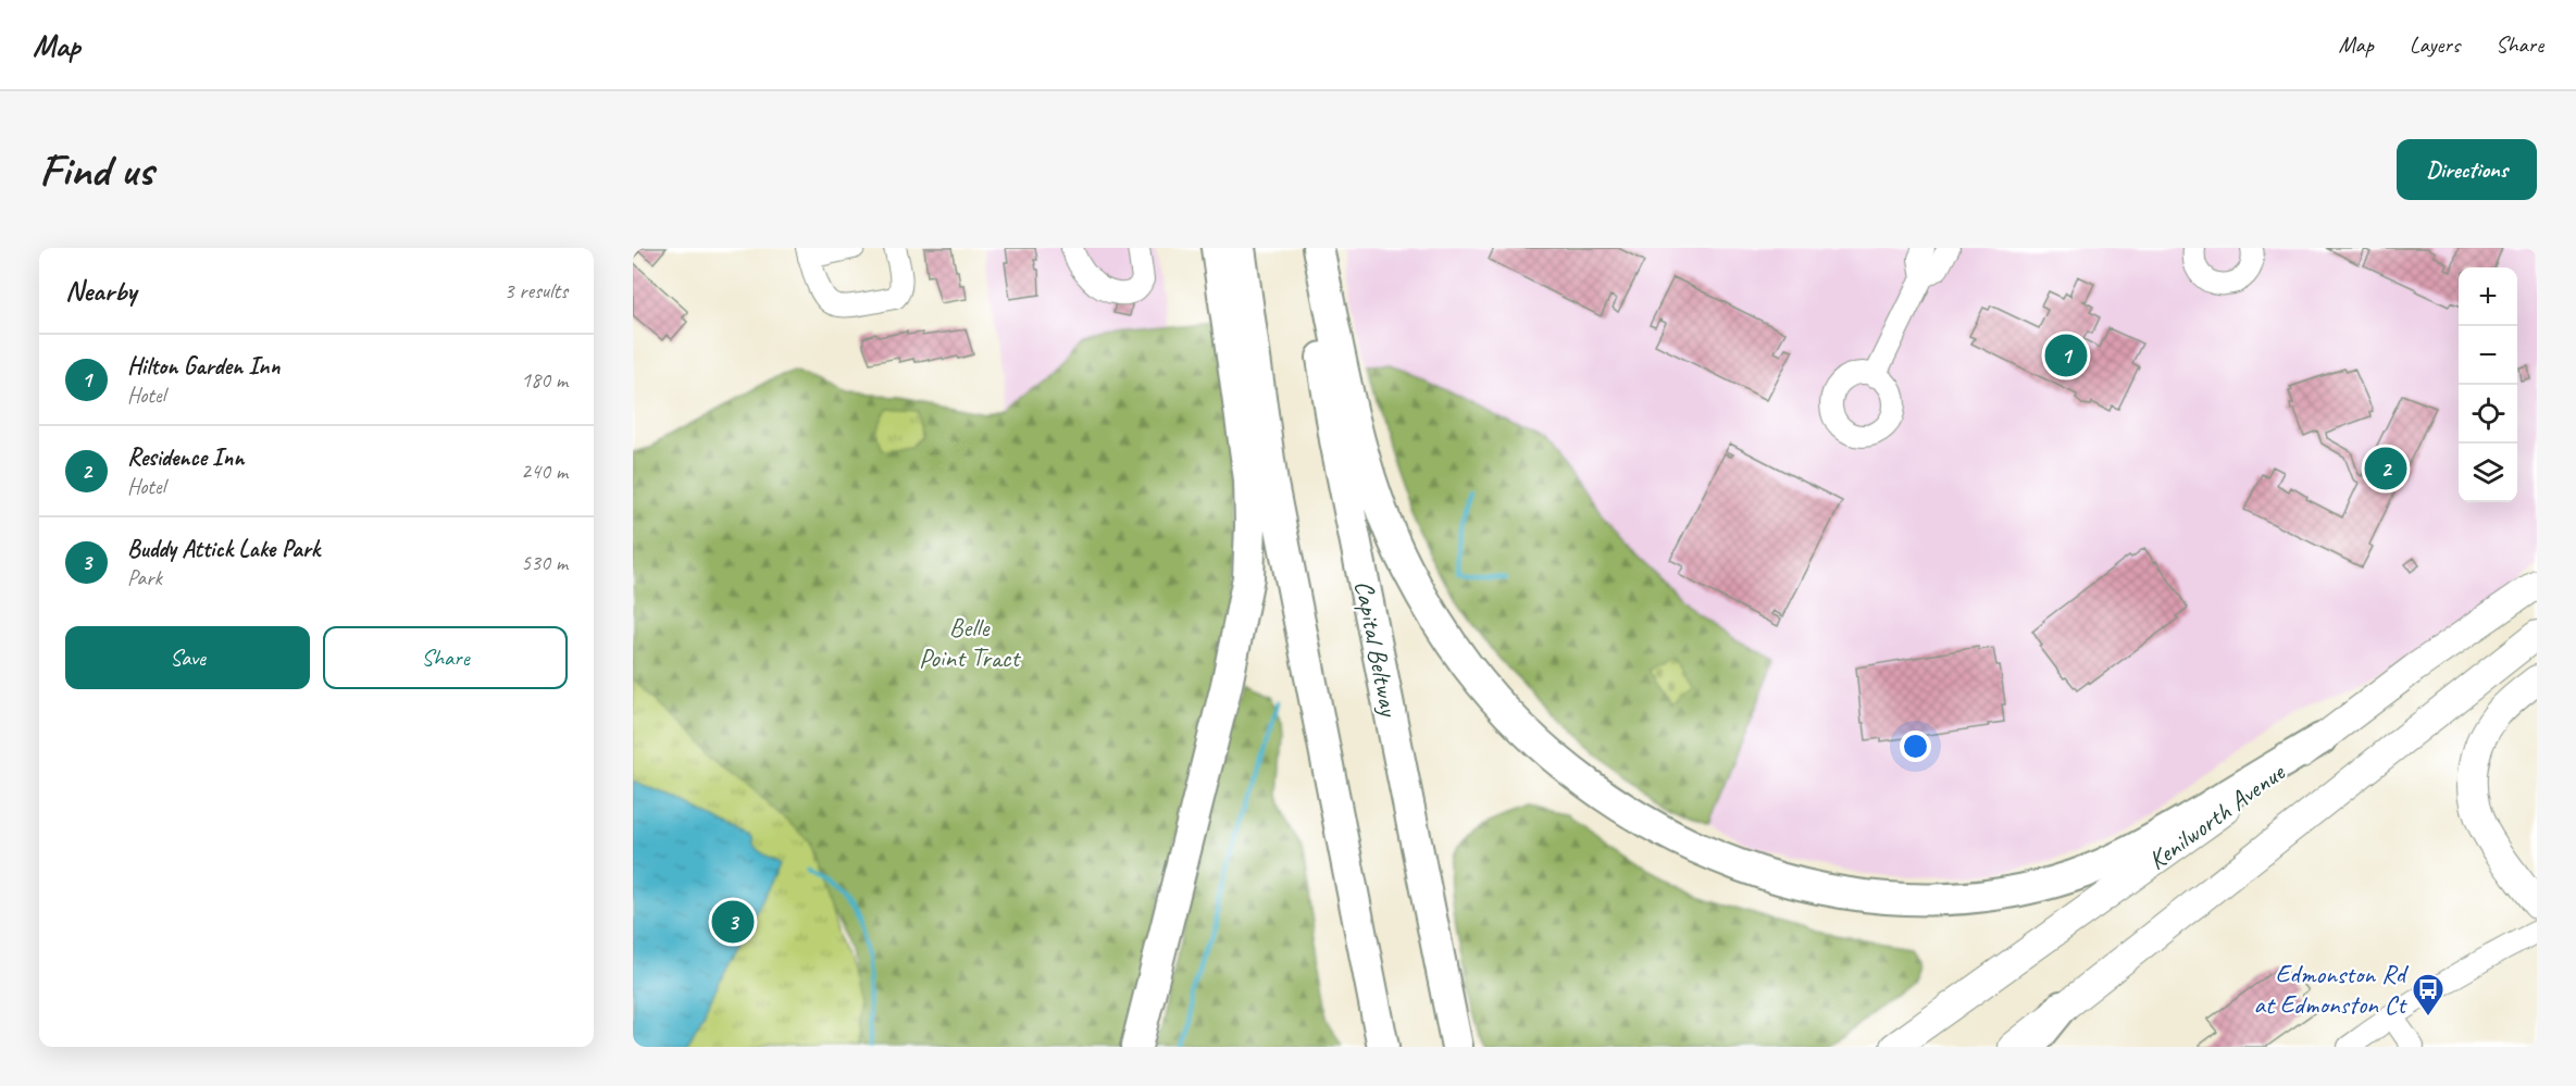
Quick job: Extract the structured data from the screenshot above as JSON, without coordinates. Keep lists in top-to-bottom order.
{
  "streets": {
    "highway": ["Capital Beltway"],
    "main road": ["Kenilworth Avenue"]
  },
  "parks": ["Belle Point Tract"],
  "places": {
    "bus stop": ["Edmonston Rd at Edmonston Ct"]
  },
  "page": {
    "header": "Map",
    "nav": ["Map", "Layers", "Share"],
    "buttons": [
      "Directions",
      ["Save", "Share"]
    ],
    "title": "Find us",
    "heading": ["Nearby", "3 results"],
    "map_buttons": ["+", "−"],
    "pins": ["1", "2", "3"],
    "list": [
      {
        "mark": "1",
        "name": "Hilton Garden Inn",
        "note": "Hotel",
        "value": "180 m"
      },
      {
        "mark": "2",
        "name": "Residence Inn",
        "note": "Hotel",
        "value": "240 m"
      },
      {
        "mark": "3",
        "name": "Buddy Attick Lake Park",
        "note": "Park",
        "value": "530 m"
      }
    ]
  }
}
